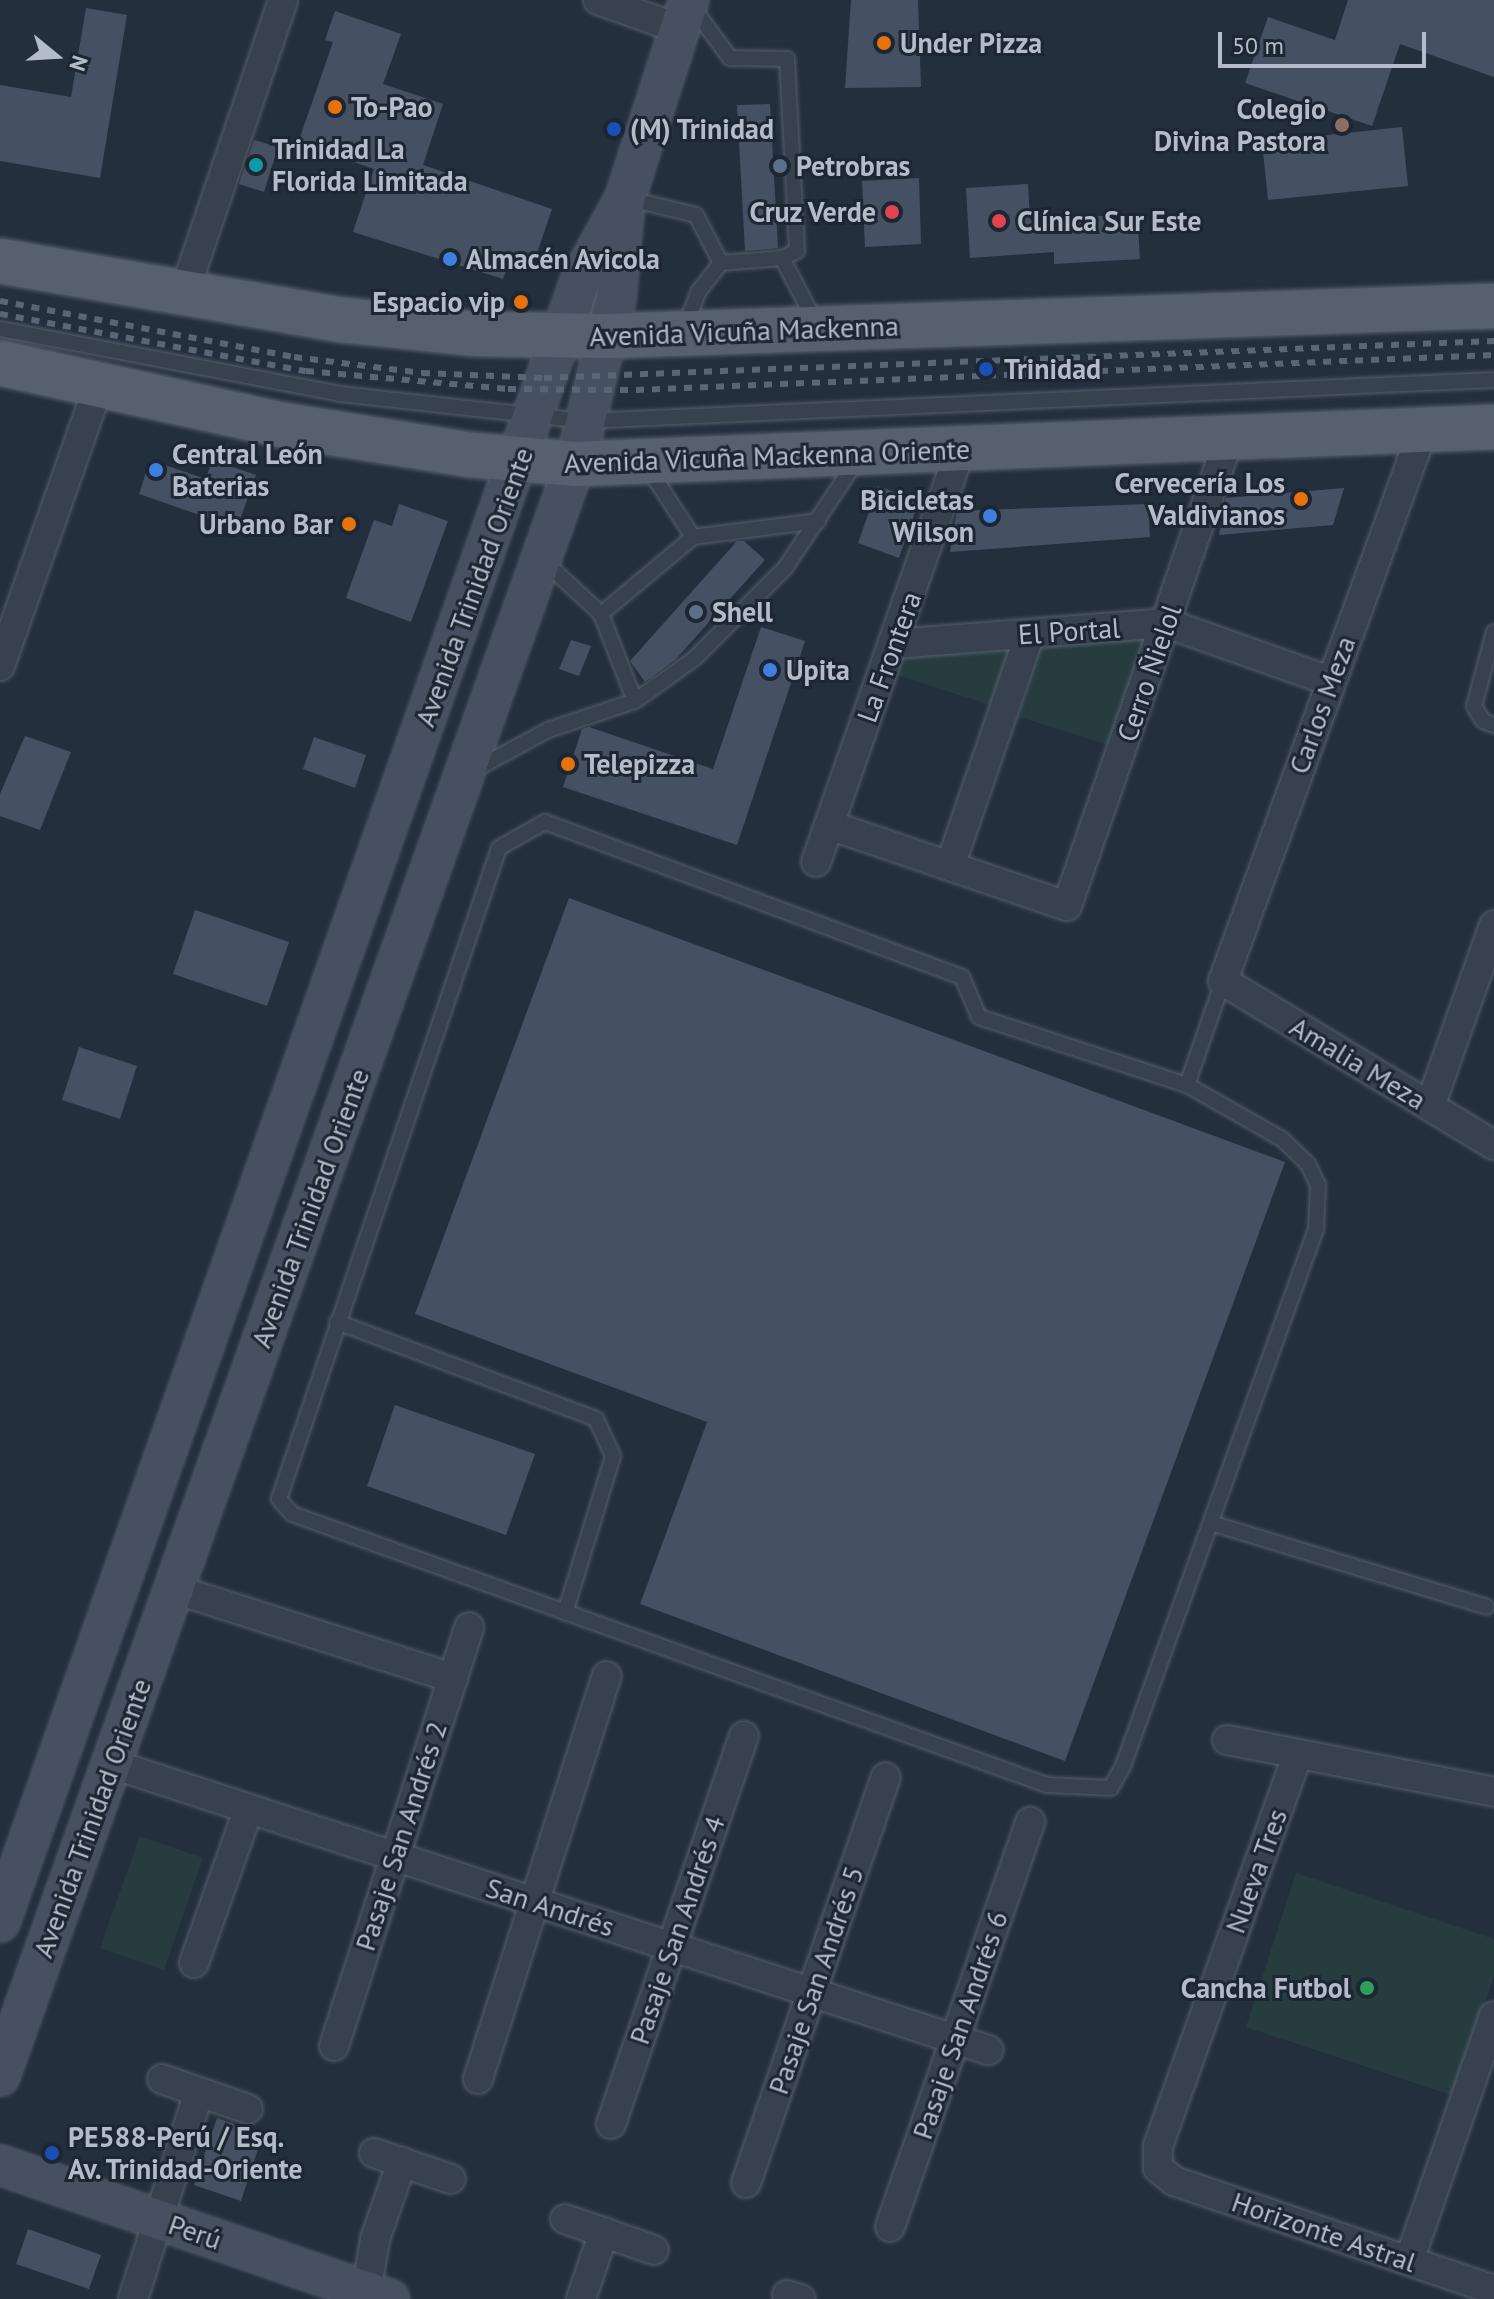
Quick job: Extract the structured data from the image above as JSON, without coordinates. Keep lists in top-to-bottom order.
{
  "streets": {
    "main road": [
      "Avenida Vicuña Mackenna",
      "Avenida Vicuña Mackenna Oriente",
      "Avenida Trinidad Oriente",
      "Perú"
    ],
    "street": [
      "El Portal",
      "La Frontera",
      "Cerro Ñielol",
      "Carlos Meza",
      "Amalia Meza",
      "Pasaje San Andrés 2",
      "Nueva Tres",
      "San Andrés",
      "Pasaje San Andrés 4",
      "Pasaje San Andrés 5",
      "Pasaje San Andrés 6",
      "Horizonte Astral"
    ]
  },
  "crossings": [
    ["Avenida Vicuña Mackenna", "Avenida Trinidad Oriente"],
    ["Avenida Vicuña Mackenna Oriente", "Avenida Trinidad Oriente"],
    ["Avenida Vicuña Mackenna Oriente", "La Frontera"],
    ["Avenida Vicuña Mackenna Oriente", "Cerro Ñielol"],
    ["Avenida Vicuña Mackenna Oriente", "Carlos Meza"],
    ["Avenida Trinidad Oriente", "San Andrés"],
    ["El Portal", "La Frontera"],
    ["El Portal", "Cerro Ñielol"],
    ["El Portal", "Carlos Meza"],
    ["Carlos Meza", "Amalia Meza"],
    ["Pasaje San Andrés 2", "San Andrés"],
    ["Nueva Tres", "Horizonte Astral"],
    ["San Andrés", "Pasaje San Andrés 4"],
    ["San Andrés", "Pasaje San Andrés 5"],
    ["San Andrés", "Pasaje San Andrés 6"]
  ],
  "places": [
    "Under Pizza",
    "To-Pao",
    "Colegio Divina Pastora",
    "(M) Trinidad",
    "Trinidad La Florida Limitada",
    "Petrobras",
    "Cruz Verde",
    "Clínica Sur Este",
    "Almacén Avicola",
    "Espacio vip",
    "Trinidad",
    "Central León Baterias",
    "Cervecería Los Valdivianos",
    "Bicicletas Wilson",
    "Urbano Bar",
    "Shell",
    "Upita",
    "Telepizza",
    "Cancha Futbol",
    "PE588-Perú / Esq. Av. Trinidad-Oriente"
  ],
  "scale_bar": "50 m",
  "north": "right"
}
